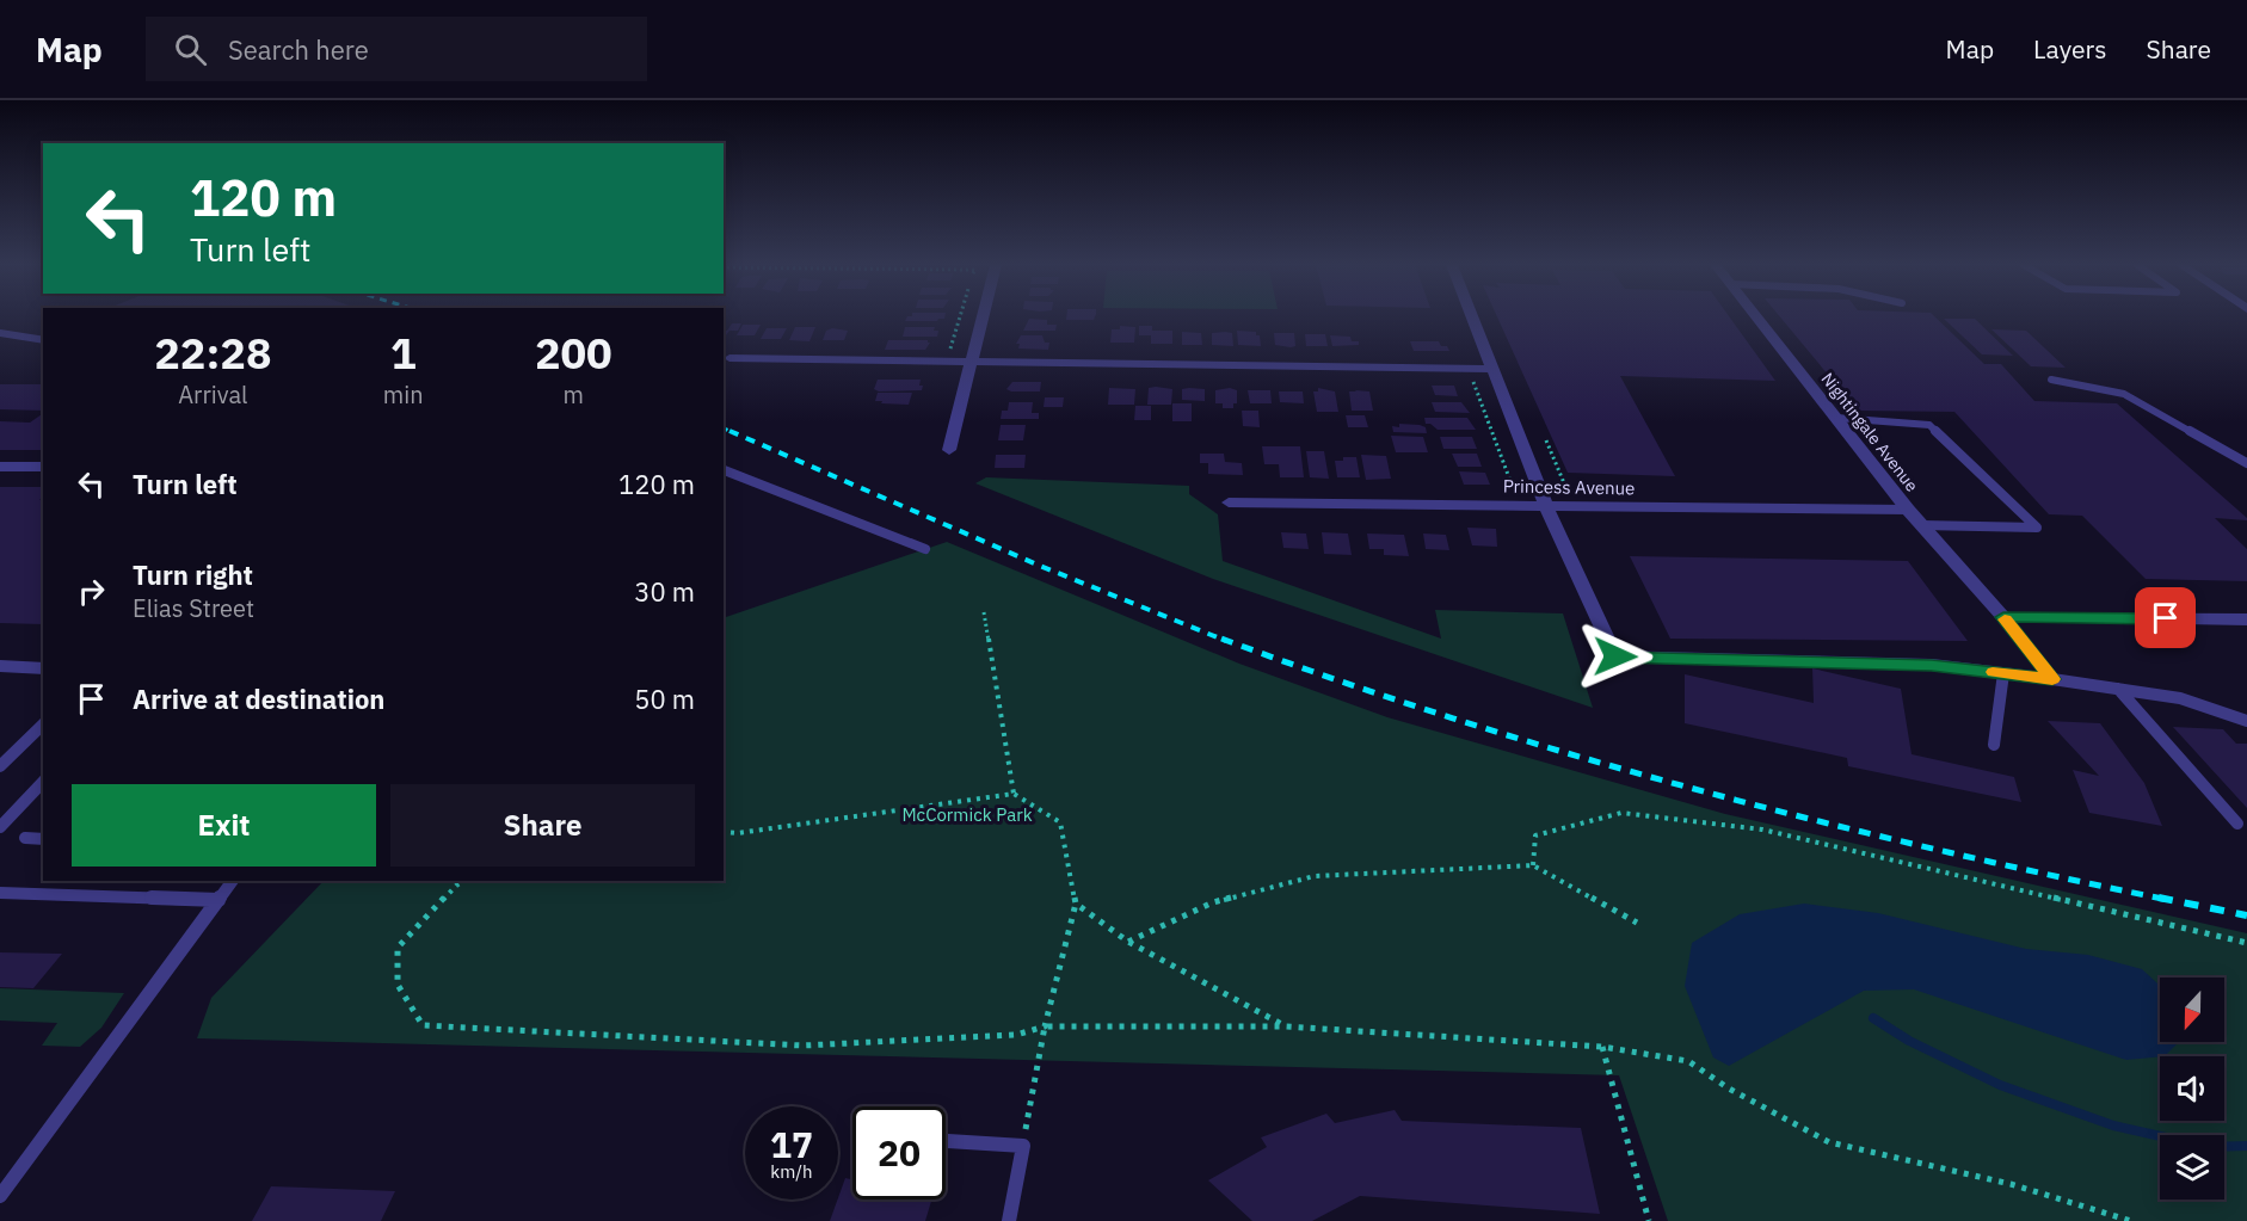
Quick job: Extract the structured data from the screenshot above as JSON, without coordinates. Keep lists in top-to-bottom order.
{
  "streets": {
    "street": ["Nightingale Avenue", "Princess Avenue"]
  },
  "crossings": [
    ["Nightingale Avenue", "Princess Avenue"]
  ],
  "parks": ["McCormick Park"],
  "north": "bottom",
  "page": {
    "header": "Map",
    "search": "Search here",
    "nav": ["Map", "Layers", "Share"],
    "turn": ["120 m", "Turn left"],
    "eta": [
      "22:28",
      "Arrival",
      "1",
      "min",
      "200",
      "m"
    ],
    "list": [
      {
        "name": "Turn left",
        "value": "120 m"
      },
      {
        "name": "Turn right",
        "note": "Elias Street",
        "value": "30 m"
      },
      {
        "name": "Arrive at destination",
        "value": "50 m"
      }
    ],
    "buttons": ["Exit", "Share"],
    "speed": "17 km/h",
    "limit": "20"
  }
}
